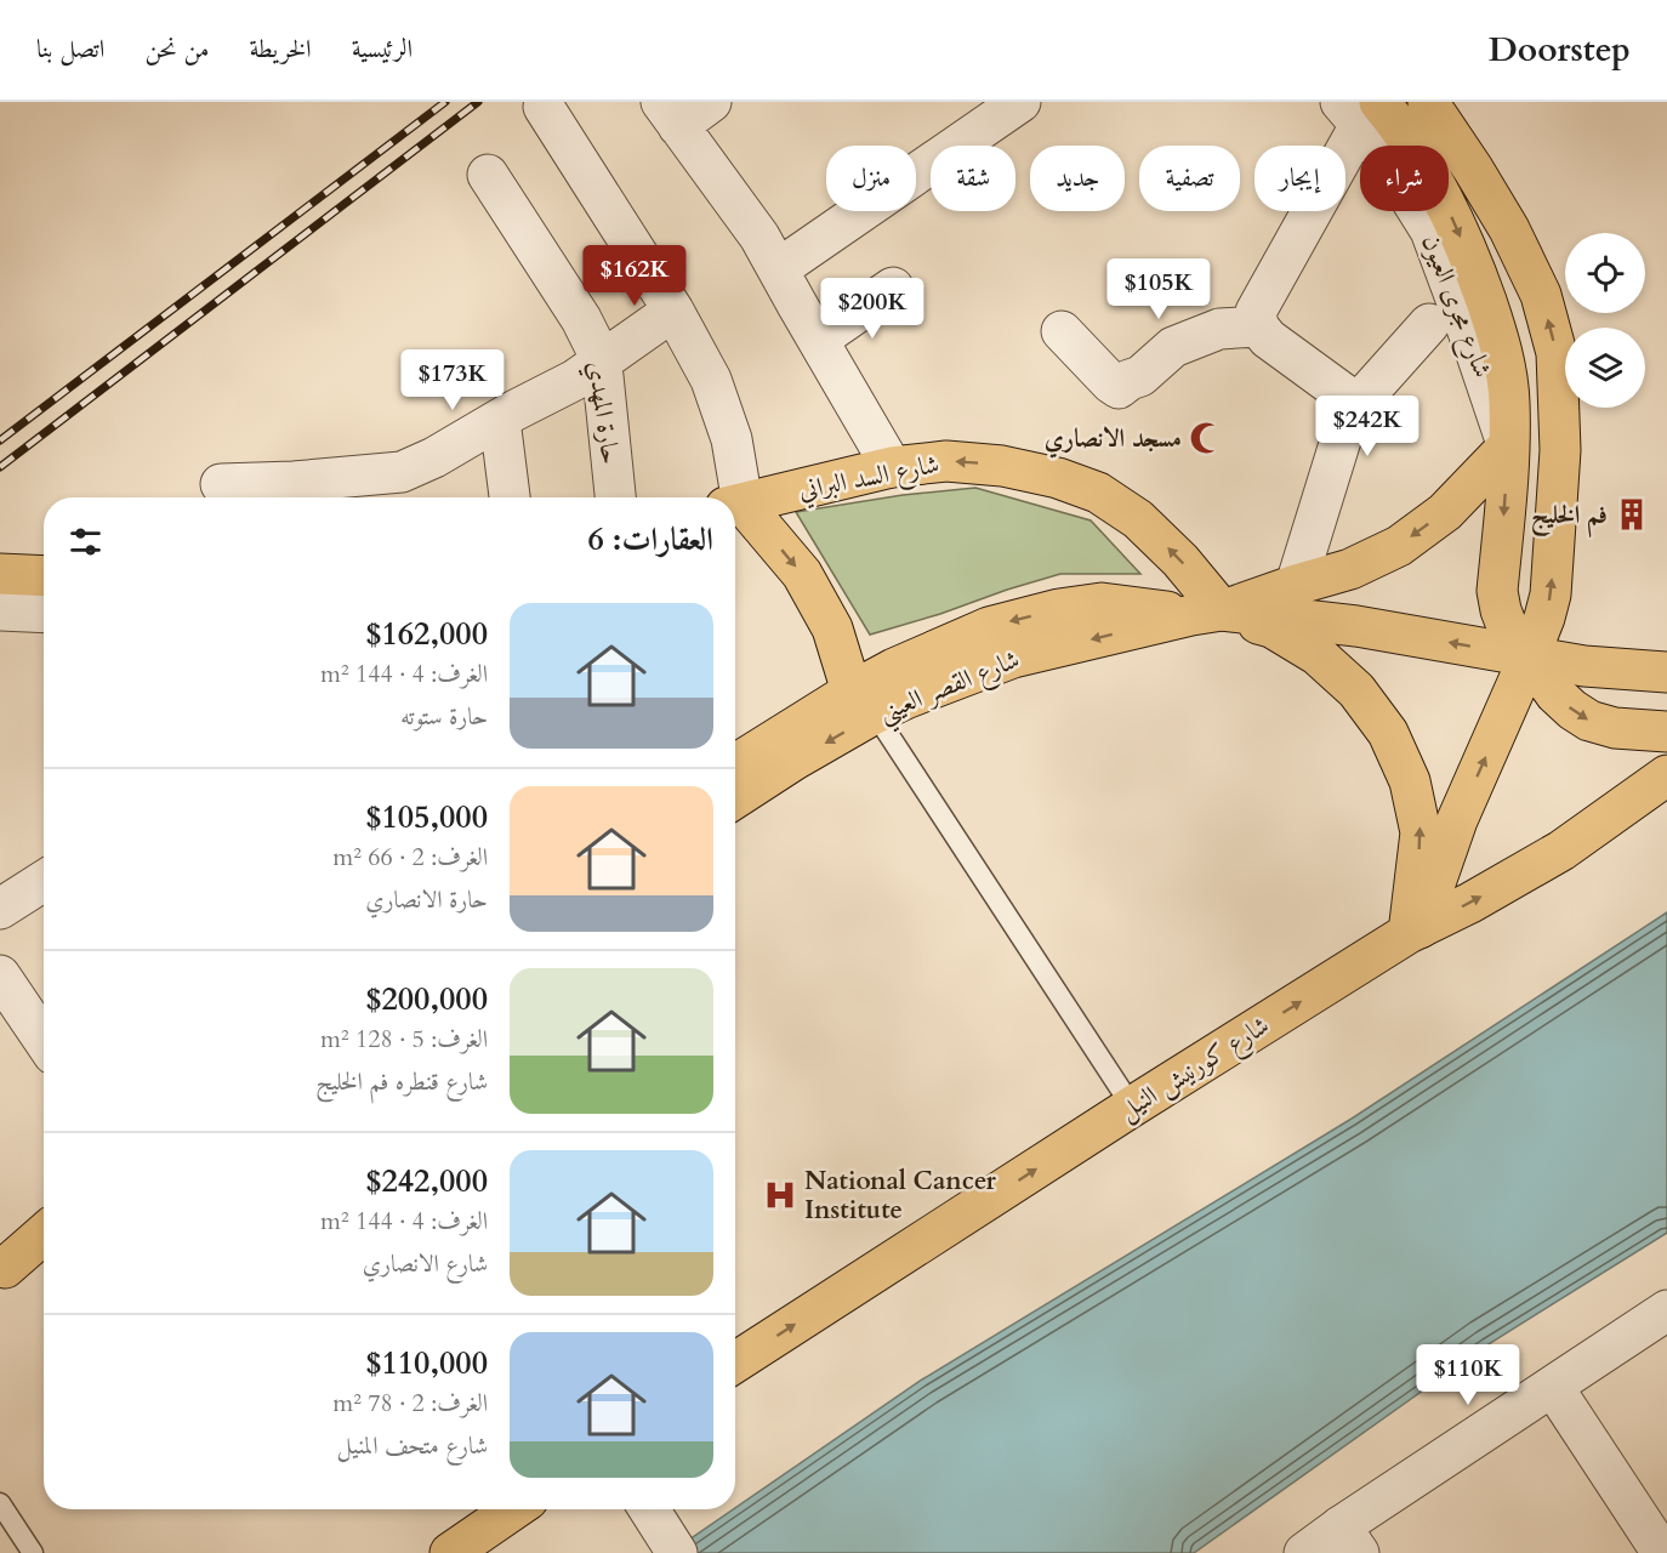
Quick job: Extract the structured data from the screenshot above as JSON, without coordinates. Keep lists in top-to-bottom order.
{
  "streets": {
    "main road": [
      "شارع مجرى العيون",
      "شارع السد البراني",
      "شارع القصر العيني",
      "شارع كورنيش النيل"
    ],
    "street": ["حارة المهدي"]
  },
  "crossings": [
    ["شارع مجرى العيون", "شارع القصر العيني"],
    ["شارع السد البراني", "شارع القصر العيني"]
  ],
  "one_way": ["شارع مجرى العيون", "شارع السد البراني", "شارع كورنيش النيل"],
  "places": {
    "mosque": ["مسجد الانصاري"],
    "building": ["فم الخليج"],
    "hospital": ["National Cancer Institute"]
  },
  "page": {
    "header": "Doorstep",
    "nav": [
      "الرئيسية",
      "الخريطة",
      "من نحن",
      "اتصل بنا"
    ],
    "chip": [
      "شراء",
      "إيجار",
      "تصفية",
      "جديد",
      "شقة",
      "منزل"
    ],
    "price": [
      "$162K",
      "$105K",
      "$200K",
      "$173K",
      "$242K",
      "$110K"
    ],
    "heading": "العقارات: 6",
    "list": [
      {
        "name": "$162,000",
        "note": "الغرف: 4 · 144 m² · حارة ستوته"
      },
      {
        "name": "$105,000",
        "note": "الغرف: 2 · 66 m² · حارة الانصاري"
      },
      {
        "name": "$200,000",
        "note": "الغرف: 5 · 128 m² · شارع قنطره فم الخليج"
      },
      {
        "name": "$242,000",
        "note": "الغرف: 4 · 144 m² · شارع الانصاري"
      },
      {
        "name": "$110,000",
        "note": "الغرف: 2 · 78 m² · شارع متحف المنيل"
      }
    ]
  }
}
